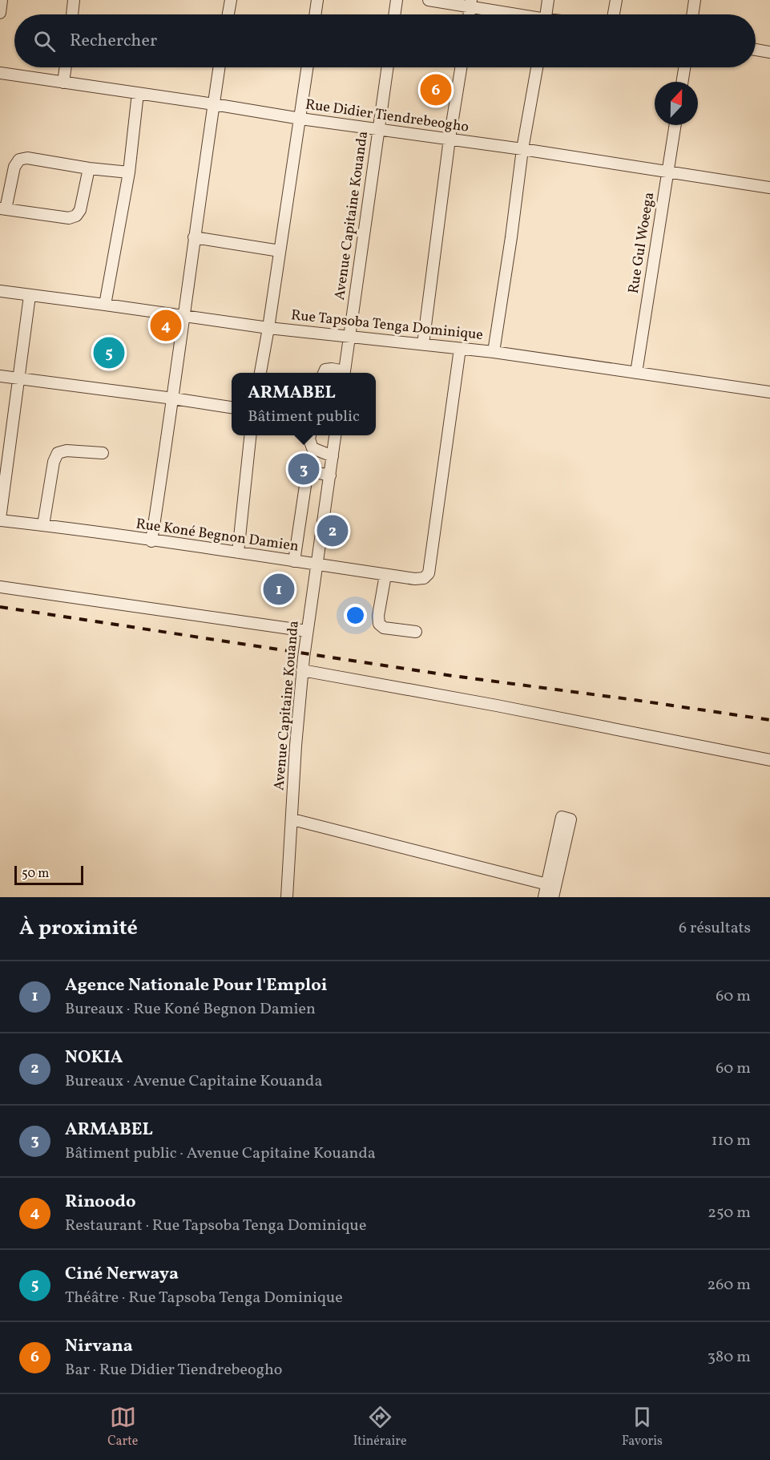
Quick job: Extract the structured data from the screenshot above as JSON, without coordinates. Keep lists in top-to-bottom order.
{
  "streets": {
    "street": [
      "Rue Didier Tiendrebeogho",
      "Avenue Capitaine Kouanda",
      "Rue Gul Woeega",
      "Rue Tapsoba Tenga Dominique",
      "Rue Koné Begnon Damien"
    ]
  },
  "crossings": [
    ["Rue Didier Tiendrebeogho", "Avenue Capitaine Kouanda"],
    ["Rue Didier Tiendrebeogho", "Rue Gul Woeega"],
    ["Avenue Capitaine Kouanda", "Rue Tapsoba Tenga Dominique"],
    ["Avenue Capitaine Kouanda", "Rue Koné Begnon Damien"],
    ["Rue Gul Woeega", "Rue Tapsoba Tenga Dominique"],
    ["Rue Tapsoba Tenga Dominique", "Rue Koné Begnon Damien"]
  ],
  "scale_bar": "50 m",
  "north": "top",
  "page": {
    "search": "Rechercher",
    "pins": [
      "6",
      "4",
      "5",
      "3",
      "2",
      "1"
    ],
    "popup": ["ARMABEL", "Bâtiment public"],
    "scale": "50 m",
    "heading": ["À proximité", "6 résultats"],
    "list": [
      {
        "mark": "1",
        "name": "Agence Nationale Pour l'Emploi",
        "note": "Bureaux · Rue Koné Begnon Damien",
        "value": "60 m"
      },
      {
        "mark": "2",
        "name": "NOKIA",
        "note": "Bureaux · Avenue Capitaine Kouanda",
        "value": "60 m"
      },
      {
        "mark": "3",
        "name": "ARMABEL",
        "note": "Bâtiment public · Avenue Capitaine Kouanda",
        "value": "110 m"
      },
      {
        "mark": "4",
        "name": "Rinoodo",
        "note": "Restaurant · Rue Tapsoba Tenga Dominique",
        "value": "250 m"
      },
      {
        "mark": "5",
        "name": "Ciné Nerwaya",
        "note": "Théâtre · Rue Tapsoba Tenga Dominique",
        "value": "260 m"
      },
      {
        "mark": "6",
        "name": "Nirvana",
        "note": "Bar · Rue Didier Tiendrebeogho",
        "value": "380 m"
      }
    ],
    "nav": ["Carte", "Itinéraire", "Favoris"]
  }
}
